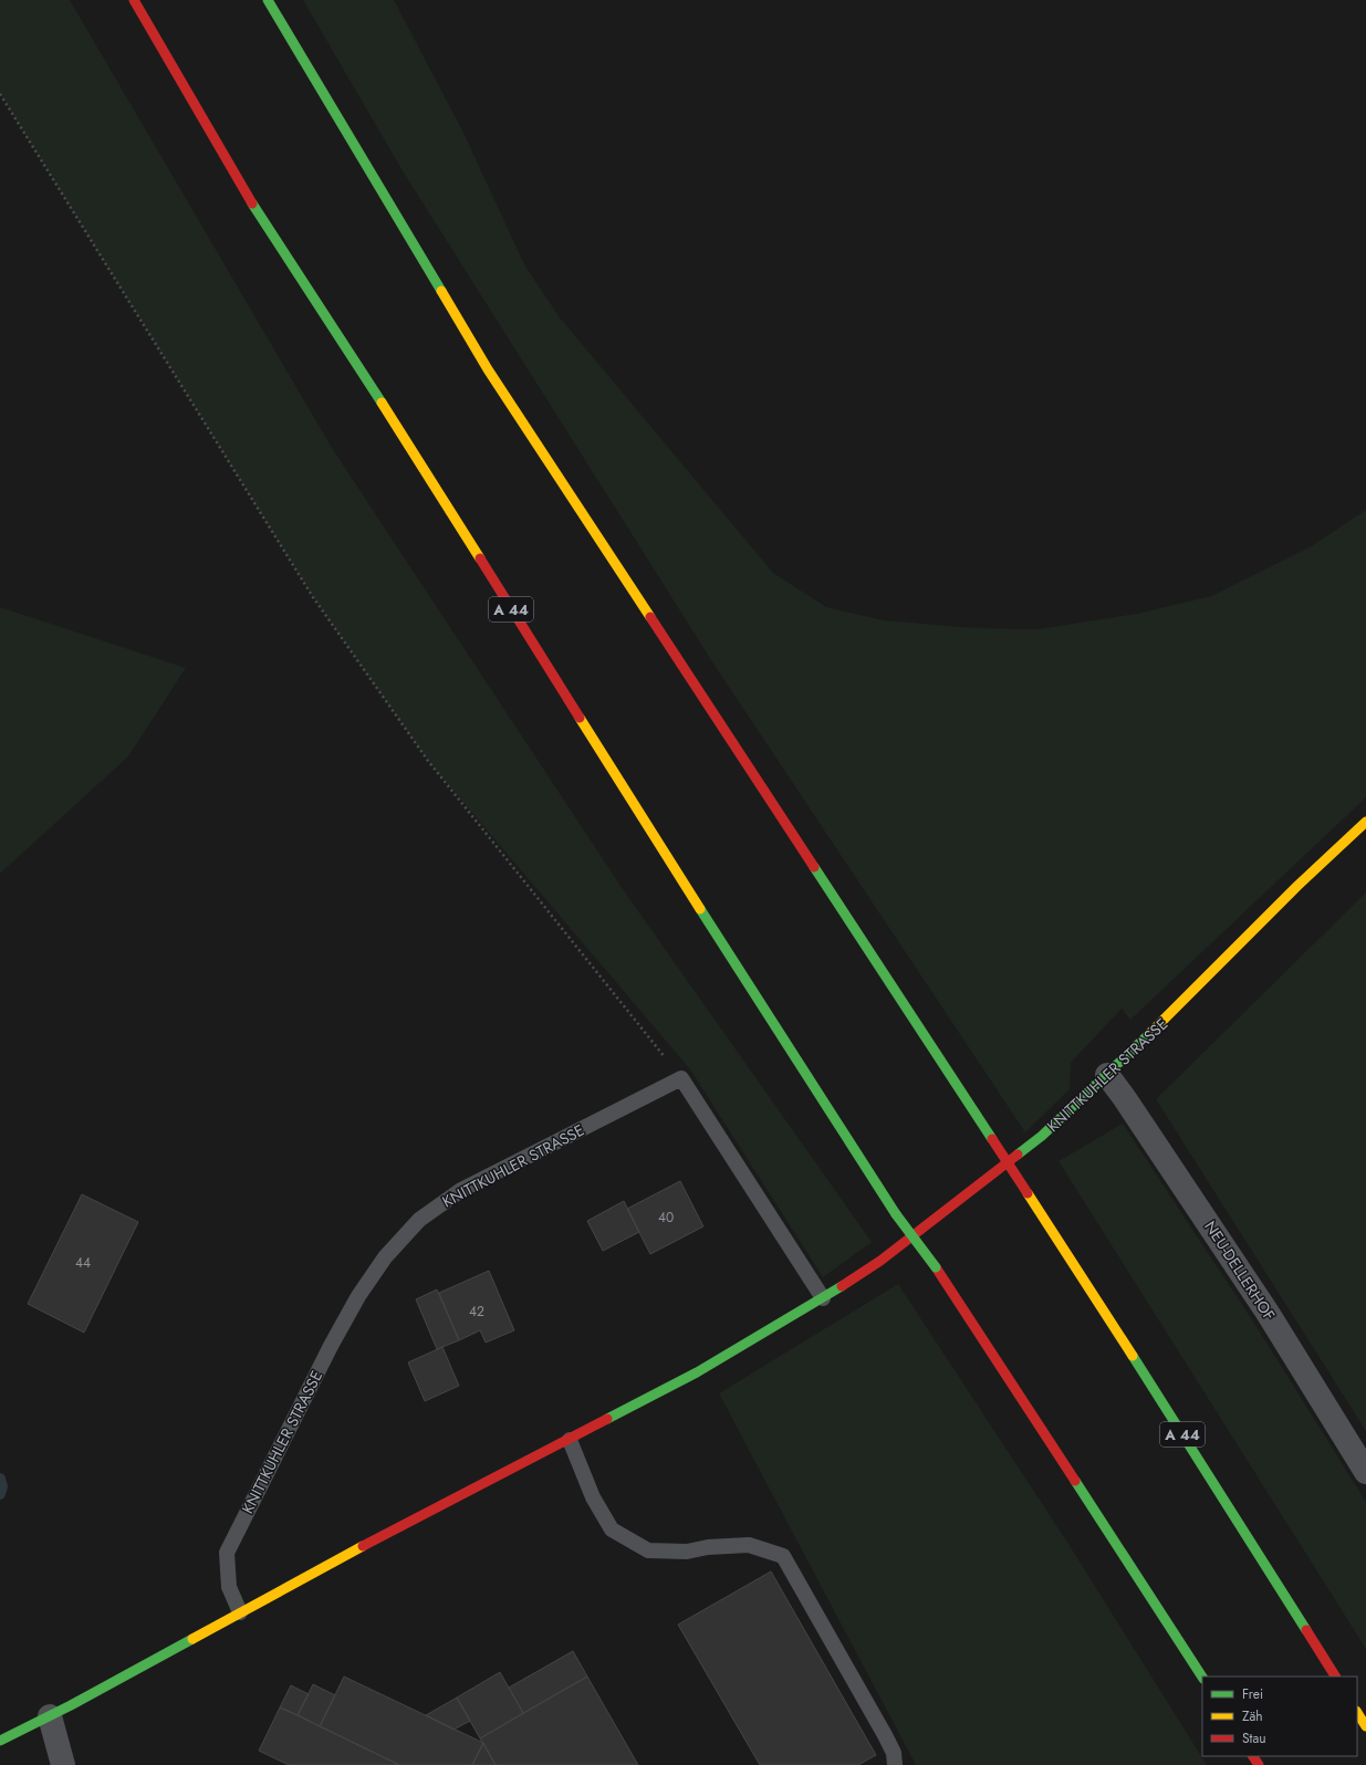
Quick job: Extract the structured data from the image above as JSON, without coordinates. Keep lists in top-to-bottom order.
{
  "streets": {
    "main road": ["A 44", "KNITTKUHLER STRASSE"],
    "street": ["NEU-DELLERHOF"]
  },
  "crossings": [
    ["KNITTKUHLER STRASSE", "NEU-DELLERHOF"]
  ],
  "house_numbers": ["40", "44", "42"],
  "legend": ["Frei", "Zäh", "Stau"]
}
